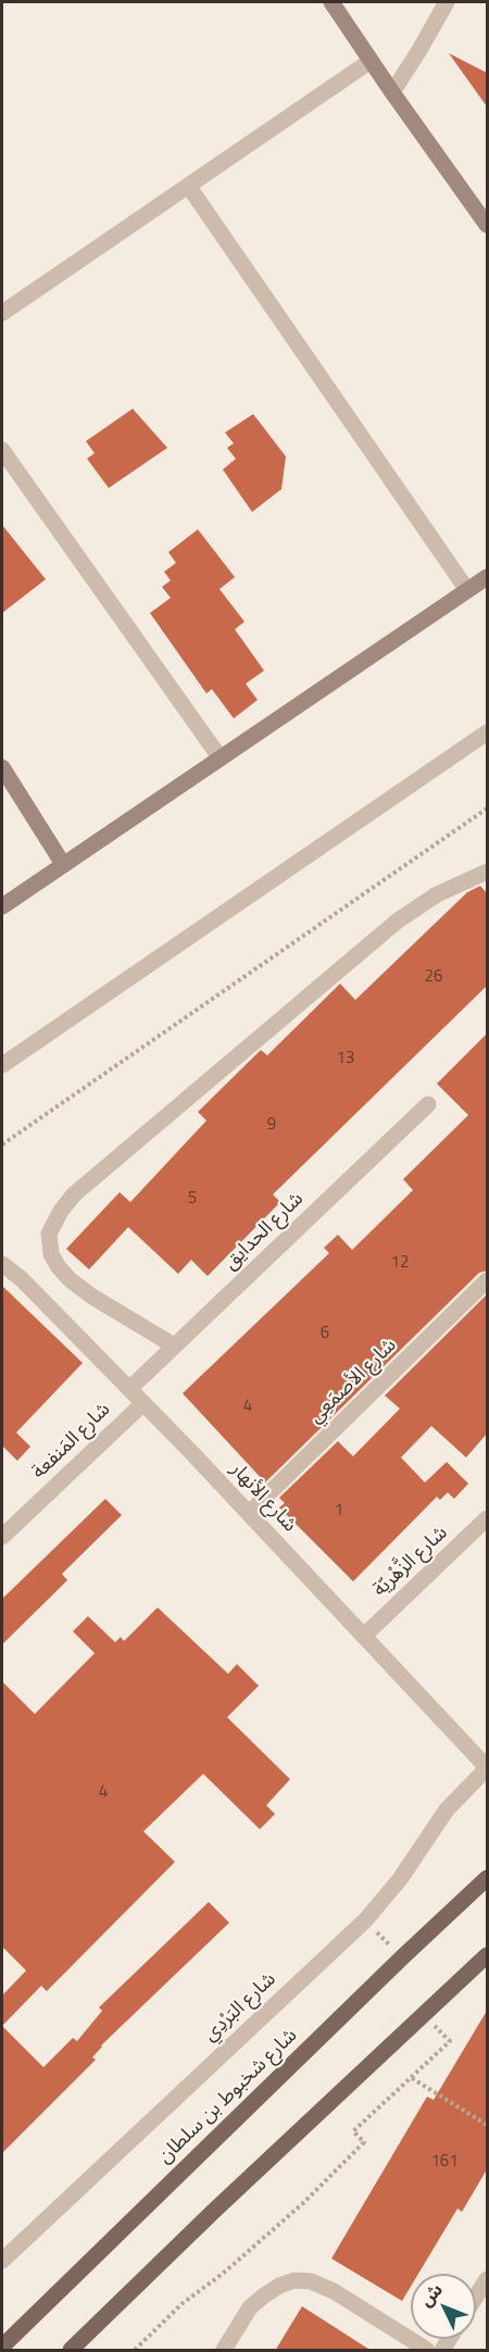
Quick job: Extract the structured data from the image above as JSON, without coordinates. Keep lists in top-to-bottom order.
{
  "streets": {
    "main road": ["شارع شخبوط بن سلطان"],
    "street": [
      "شارع الحدايق",
      "شارع الأصمَعِي",
      "شارع المَنفعة",
      "شارع الأنهار",
      "شارع الزَّهْريّة",
      "شارع البَرْدِي"
    ]
  },
  "crossings": [
    ["شارع الحدايق", "شارع الأنهار"],
    ["شارع الأصمَعِي", "شارع الأنهار"],
    ["شارع المَنفعة", "شارع الأنهار"],
    ["شارع الأنهار", "شارع الزَّهْريّة"],
    ["شارع الأنهار", "شارع البَرْدِي"]
  ],
  "house_numbers": [
    "26",
    "13",
    "9",
    "5",
    "12",
    "6",
    "4",
    "1",
    "4",
    "161"
  ],
  "north": "top left"
}
